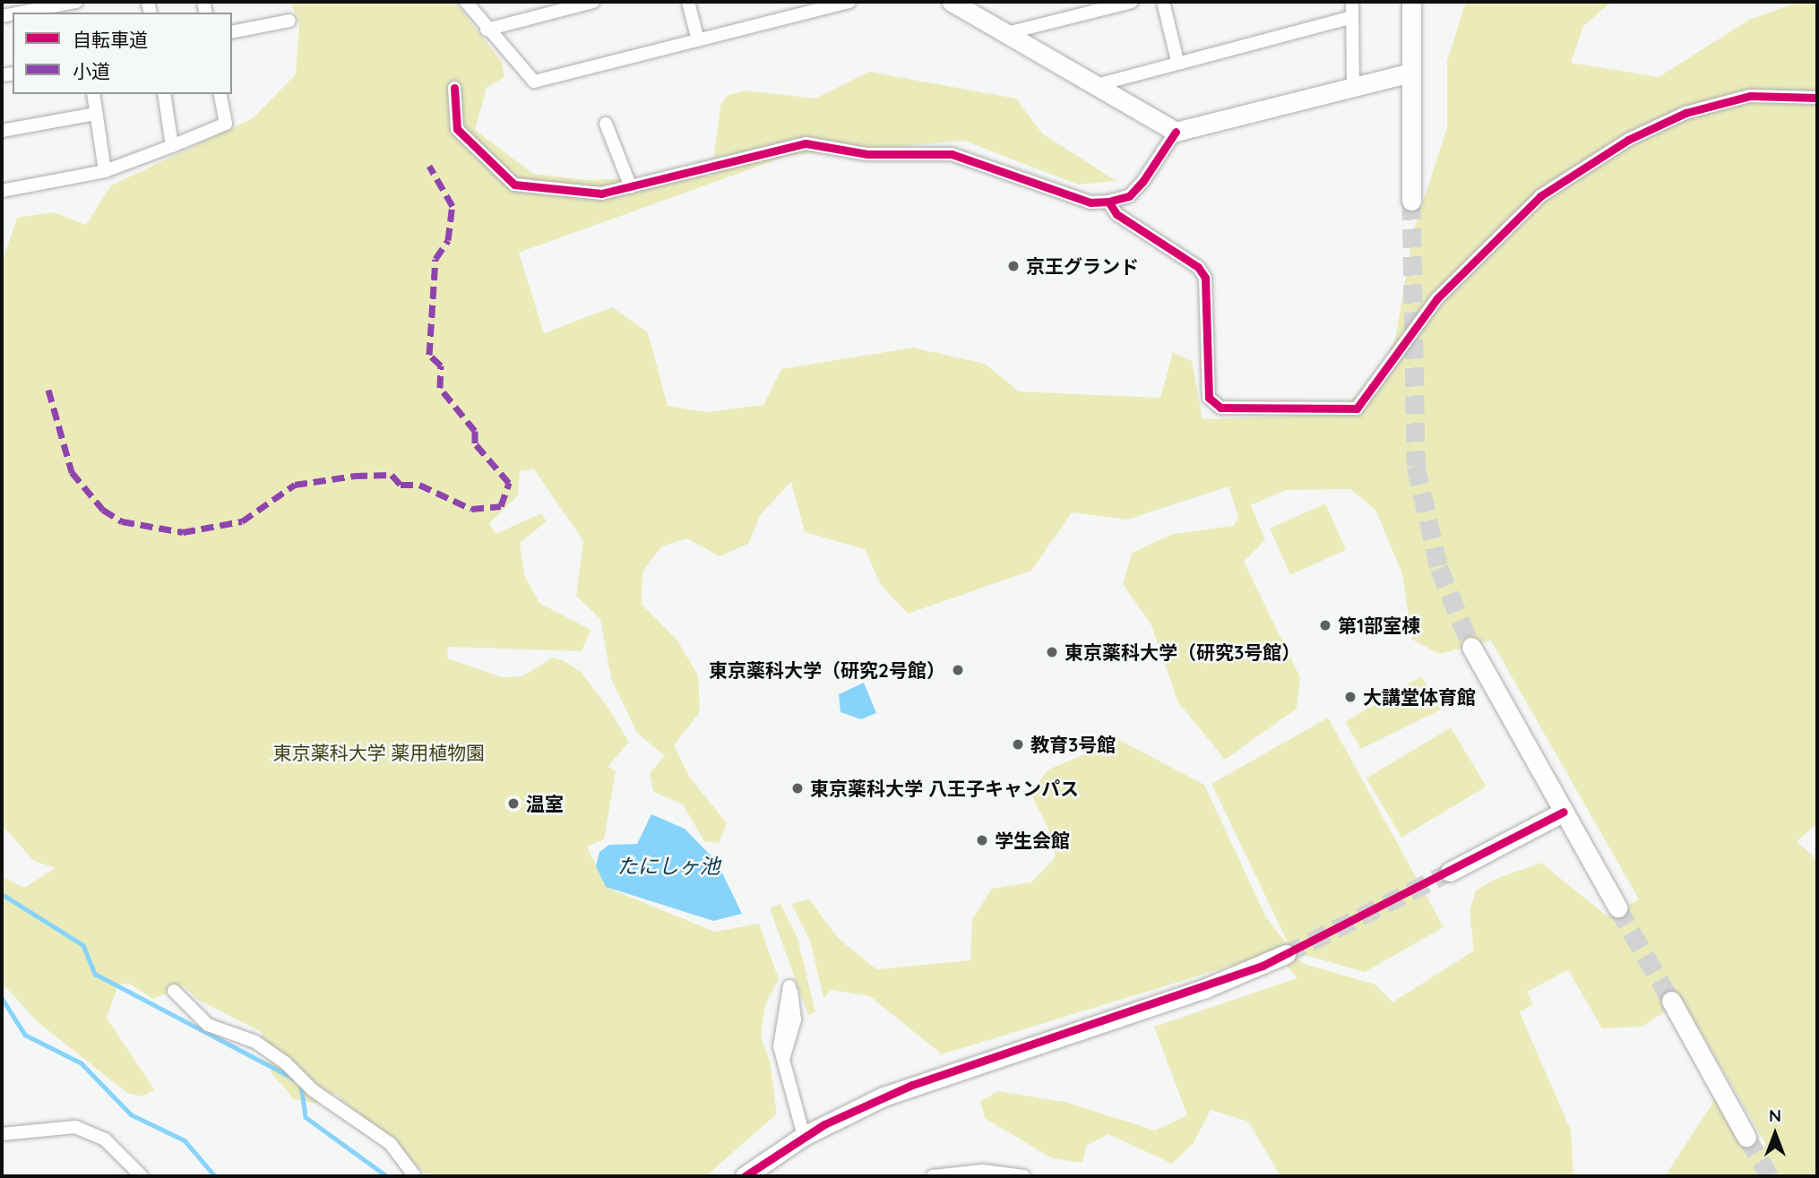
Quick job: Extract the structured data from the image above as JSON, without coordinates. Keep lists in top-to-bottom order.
{
  "water": ["たにしヶ池"],
  "parks": ["東京薬科大学 薬用植物園"],
  "places": [
    "京王グランド",
    "第1部室棟",
    "東京薬科大学（研究3号館）",
    "東京薬科大学（研究2号館）",
    "大講堂体育館",
    "教育3号館",
    "東京薬科大学 八王子キャンパス",
    "温室",
    "学生会館"
  ],
  "legend": ["自転車道", "小道"],
  "north": "top"
}
